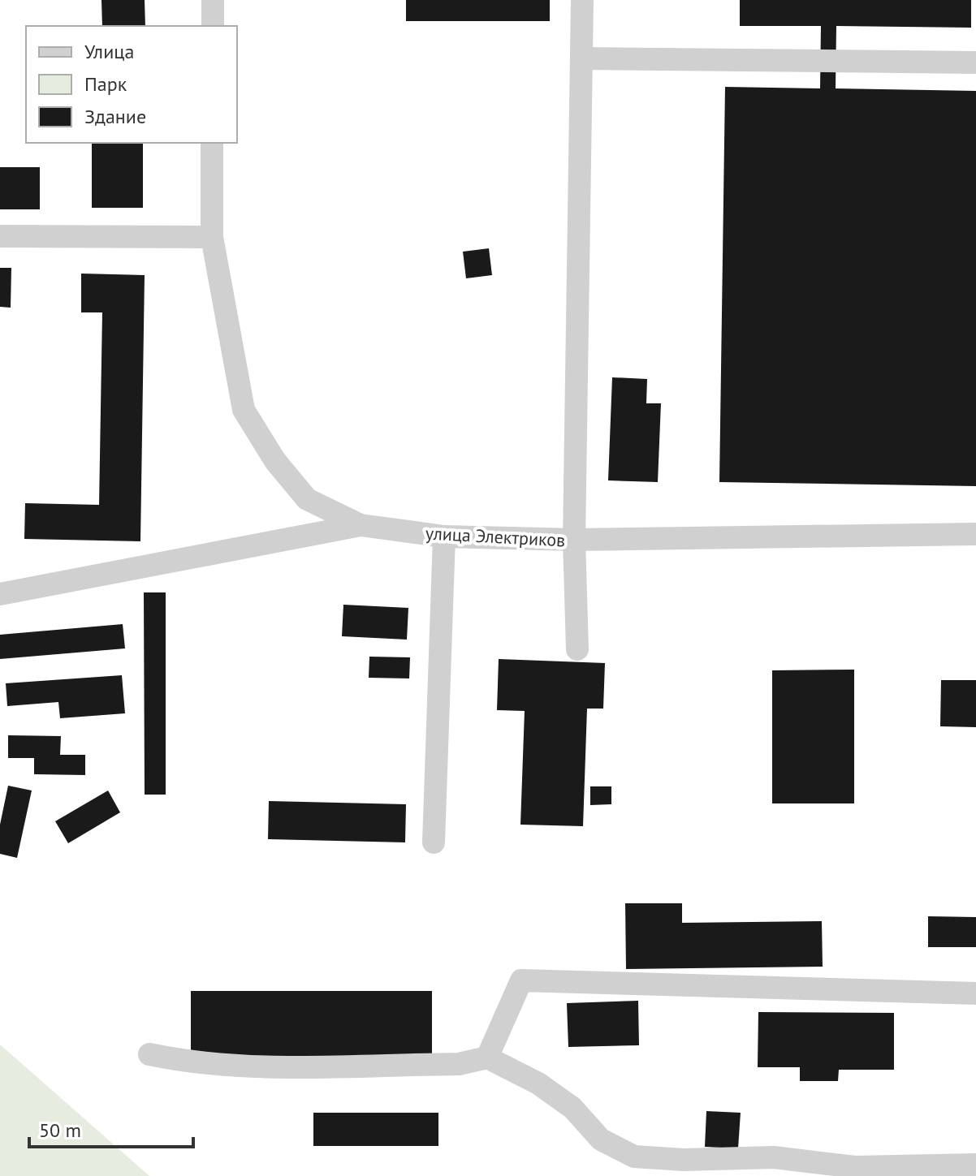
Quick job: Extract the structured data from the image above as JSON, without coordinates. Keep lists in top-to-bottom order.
{
  "streets": {
    "street": ["улица Электриков"]
  },
  "legend": ["Улица", "Парк", "Здание"],
  "scale_bar": "50 m"
}
